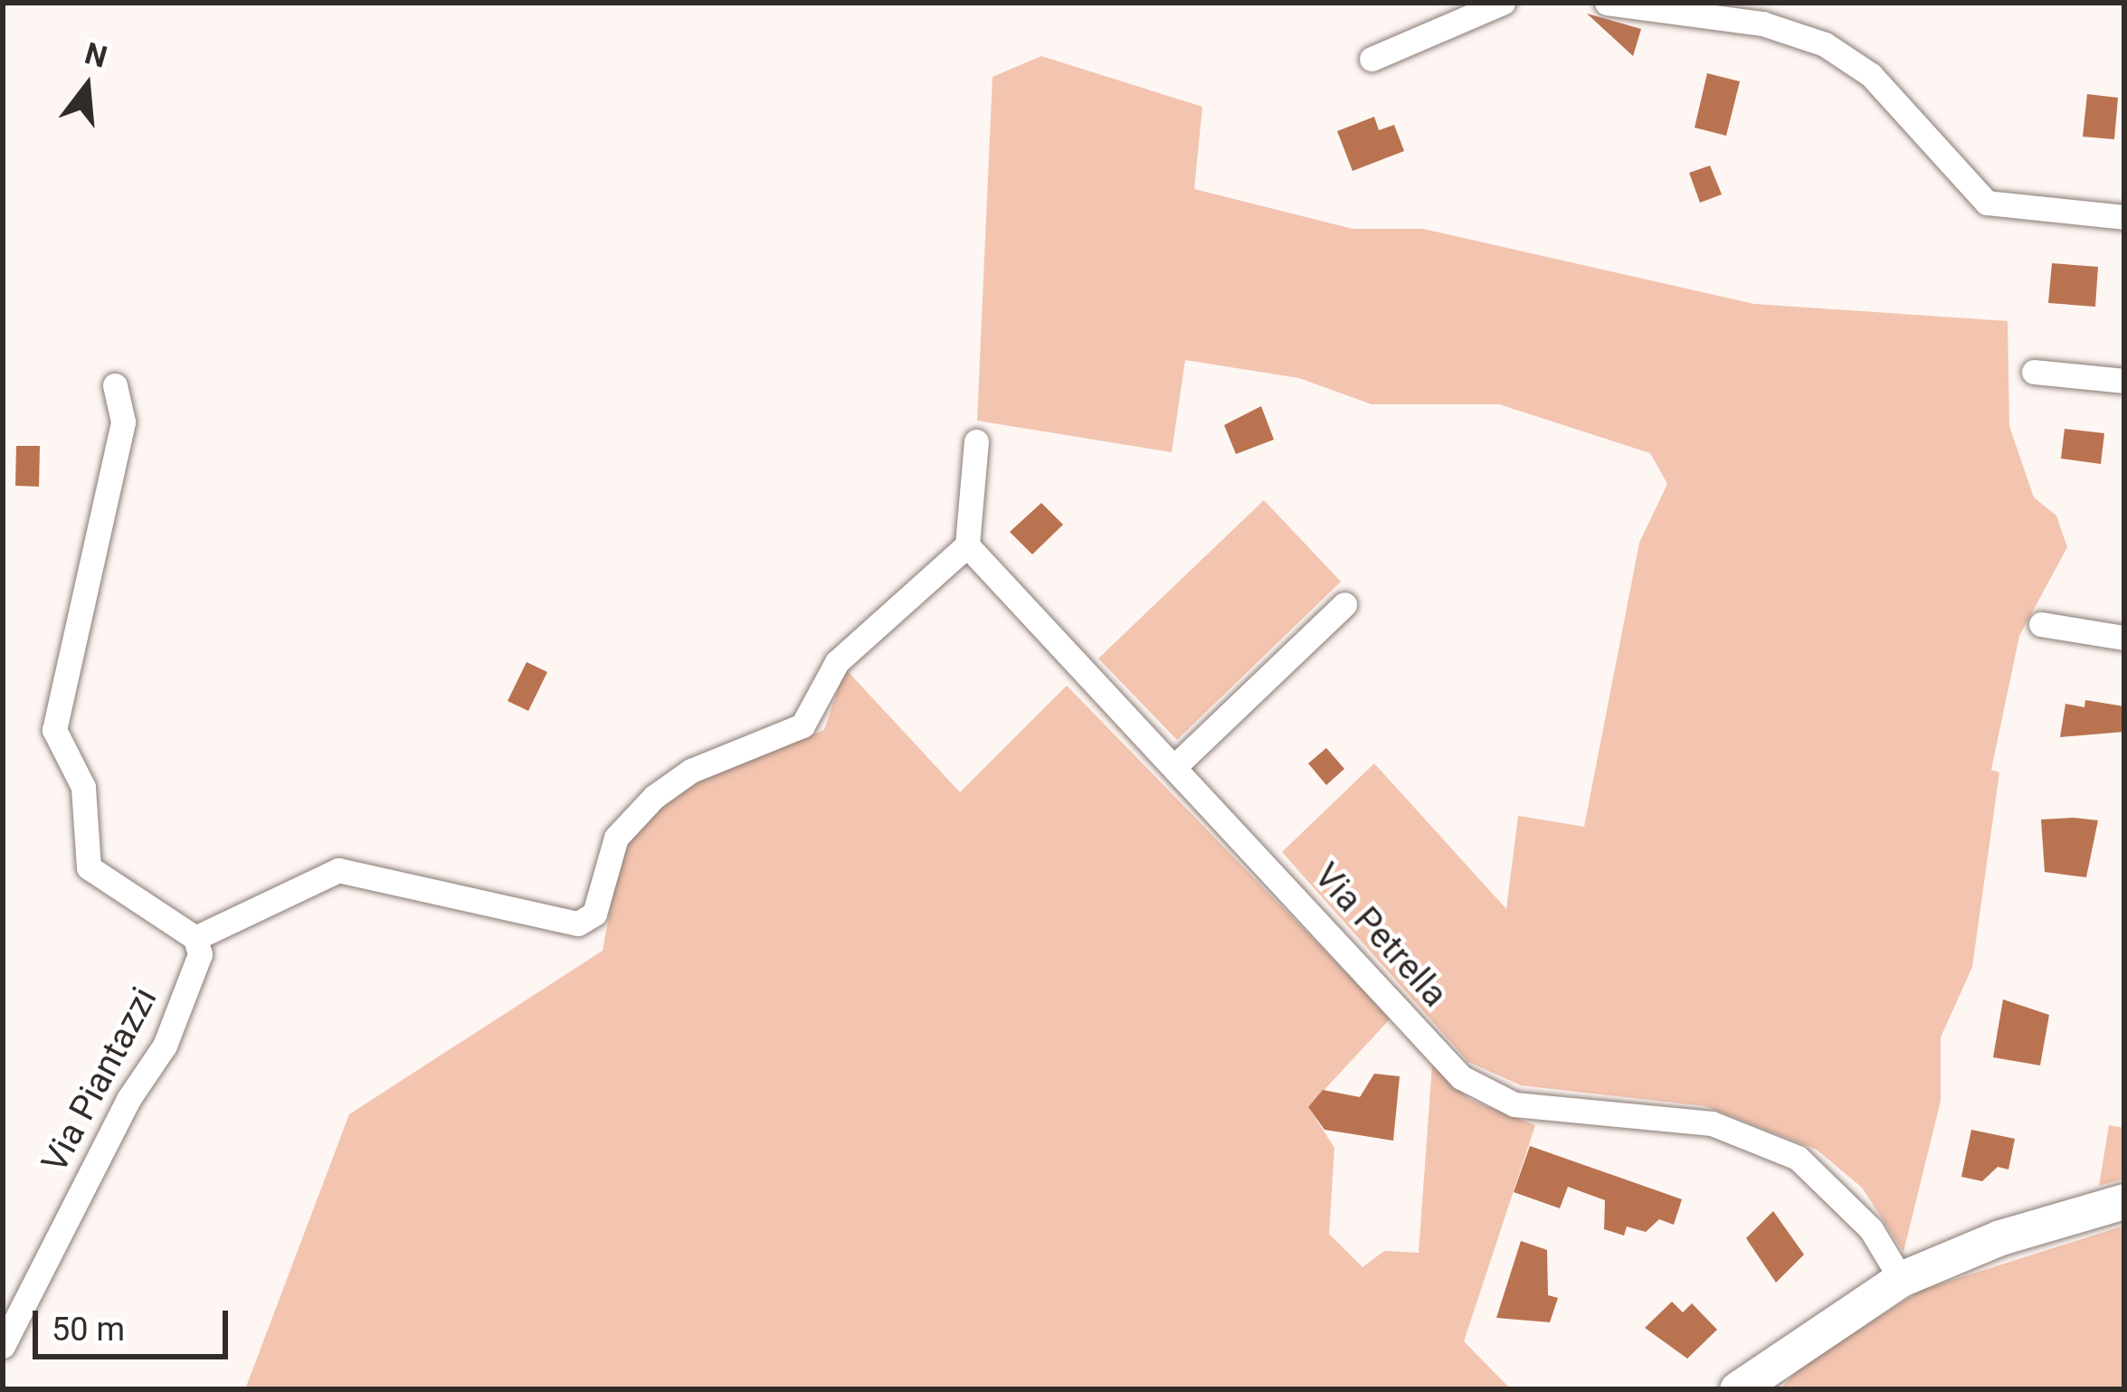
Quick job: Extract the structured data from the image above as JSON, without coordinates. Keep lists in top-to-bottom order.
{
  "streets": {
    "street": ["Via Petrella", "Via Piantazzi"]
  },
  "scale_bar": "50 m",
  "north": "top"
}
